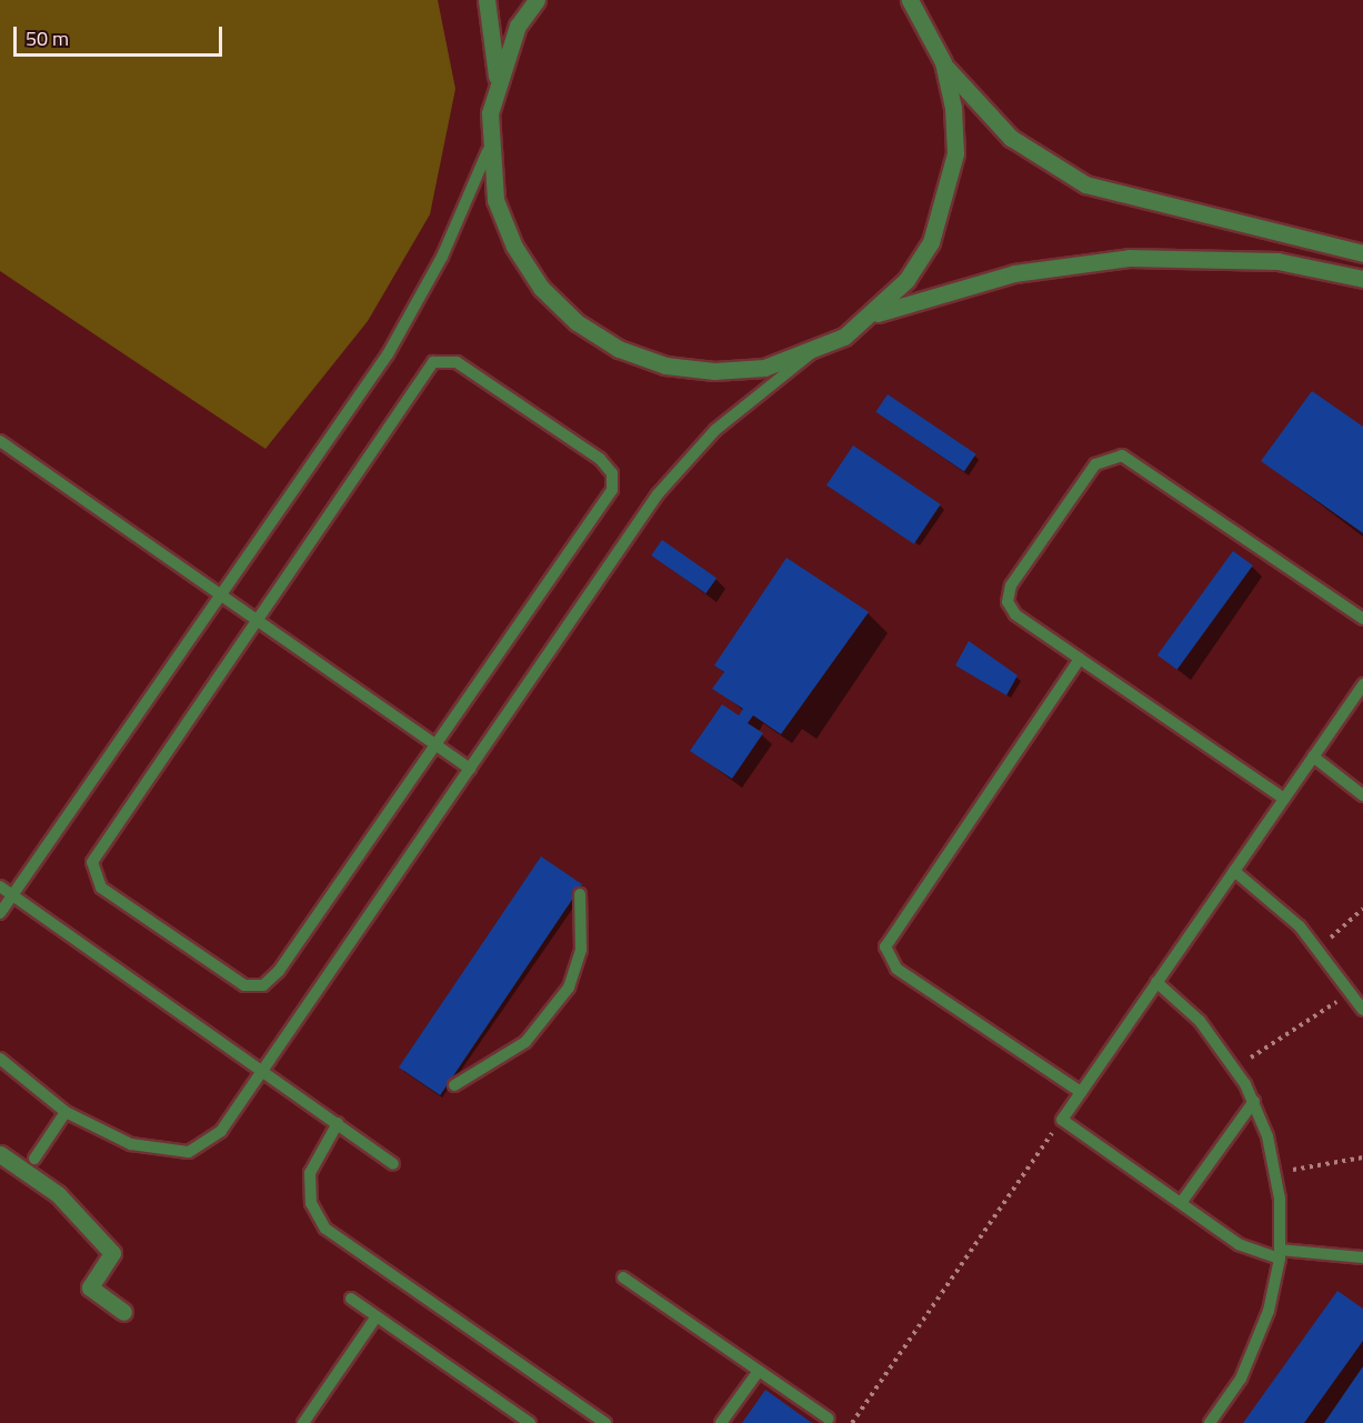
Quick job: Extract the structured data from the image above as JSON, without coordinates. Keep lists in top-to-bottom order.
{
  "scale_bar": "50 m"
}
